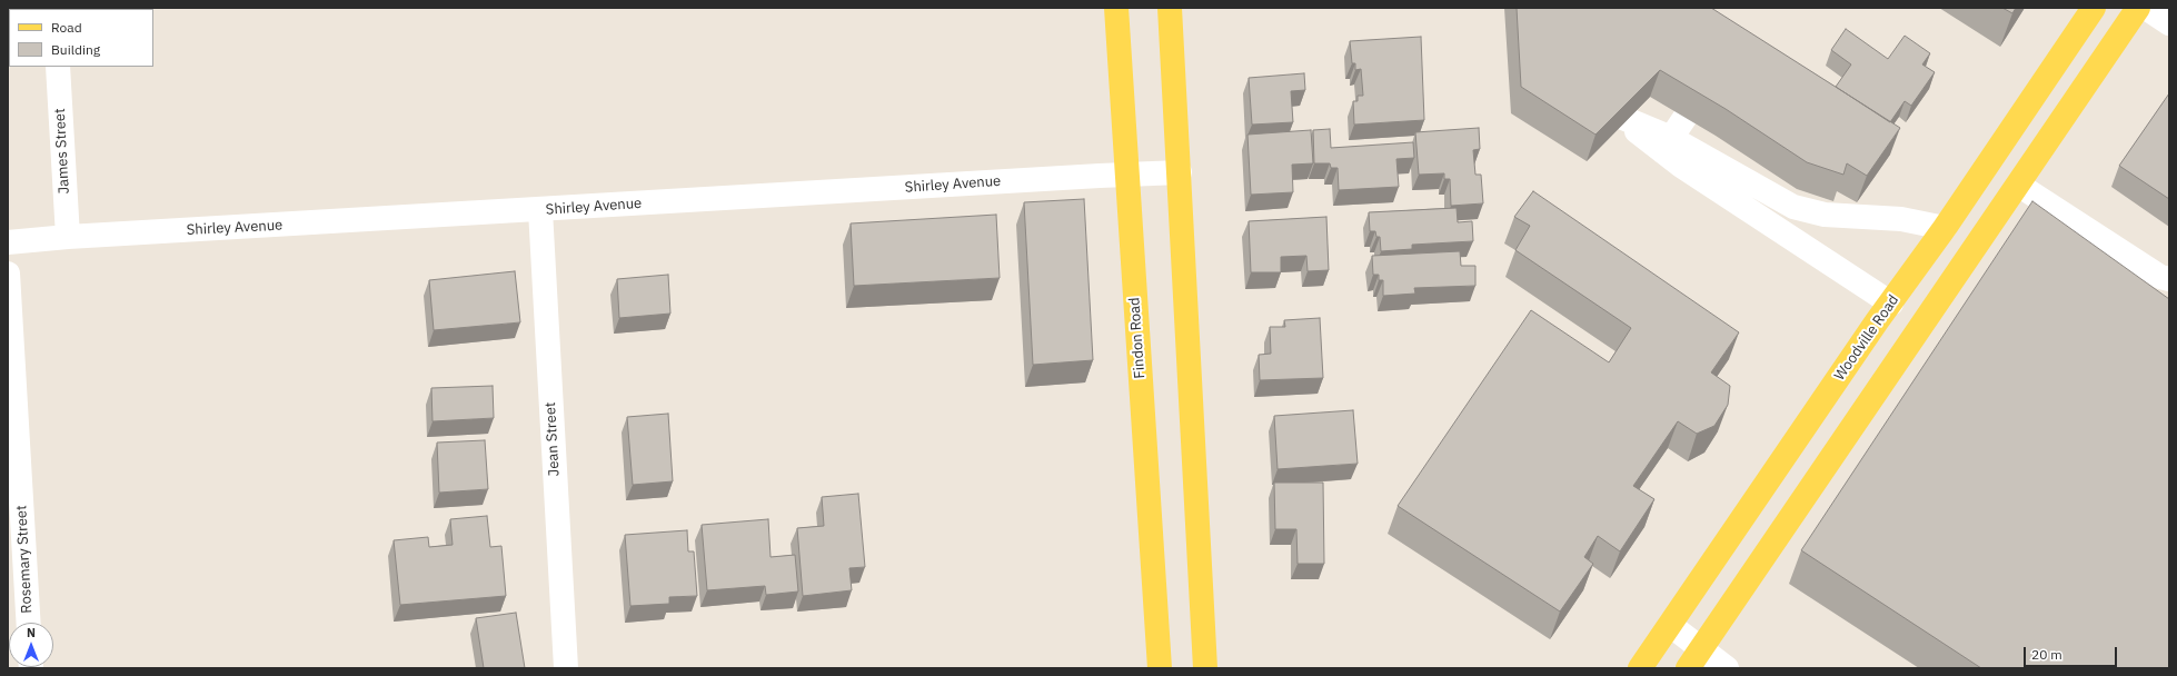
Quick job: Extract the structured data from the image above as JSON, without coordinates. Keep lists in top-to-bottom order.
{
  "streets": {
    "main road": ["Findon Road", "Woodville Road"],
    "street": [
      "James Street",
      "Shirley Avenue",
      "Jean Street",
      "Rosemary Street"
    ]
  },
  "crossings": [
    ["James Street", "Shirley Avenue"],
    ["Shirley Avenue", "Findon Road"],
    ["Shirley Avenue", "Jean Street"]
  ],
  "legend": ["Road", "Building"],
  "scale_bar": "20 m",
  "north": "top"
}
